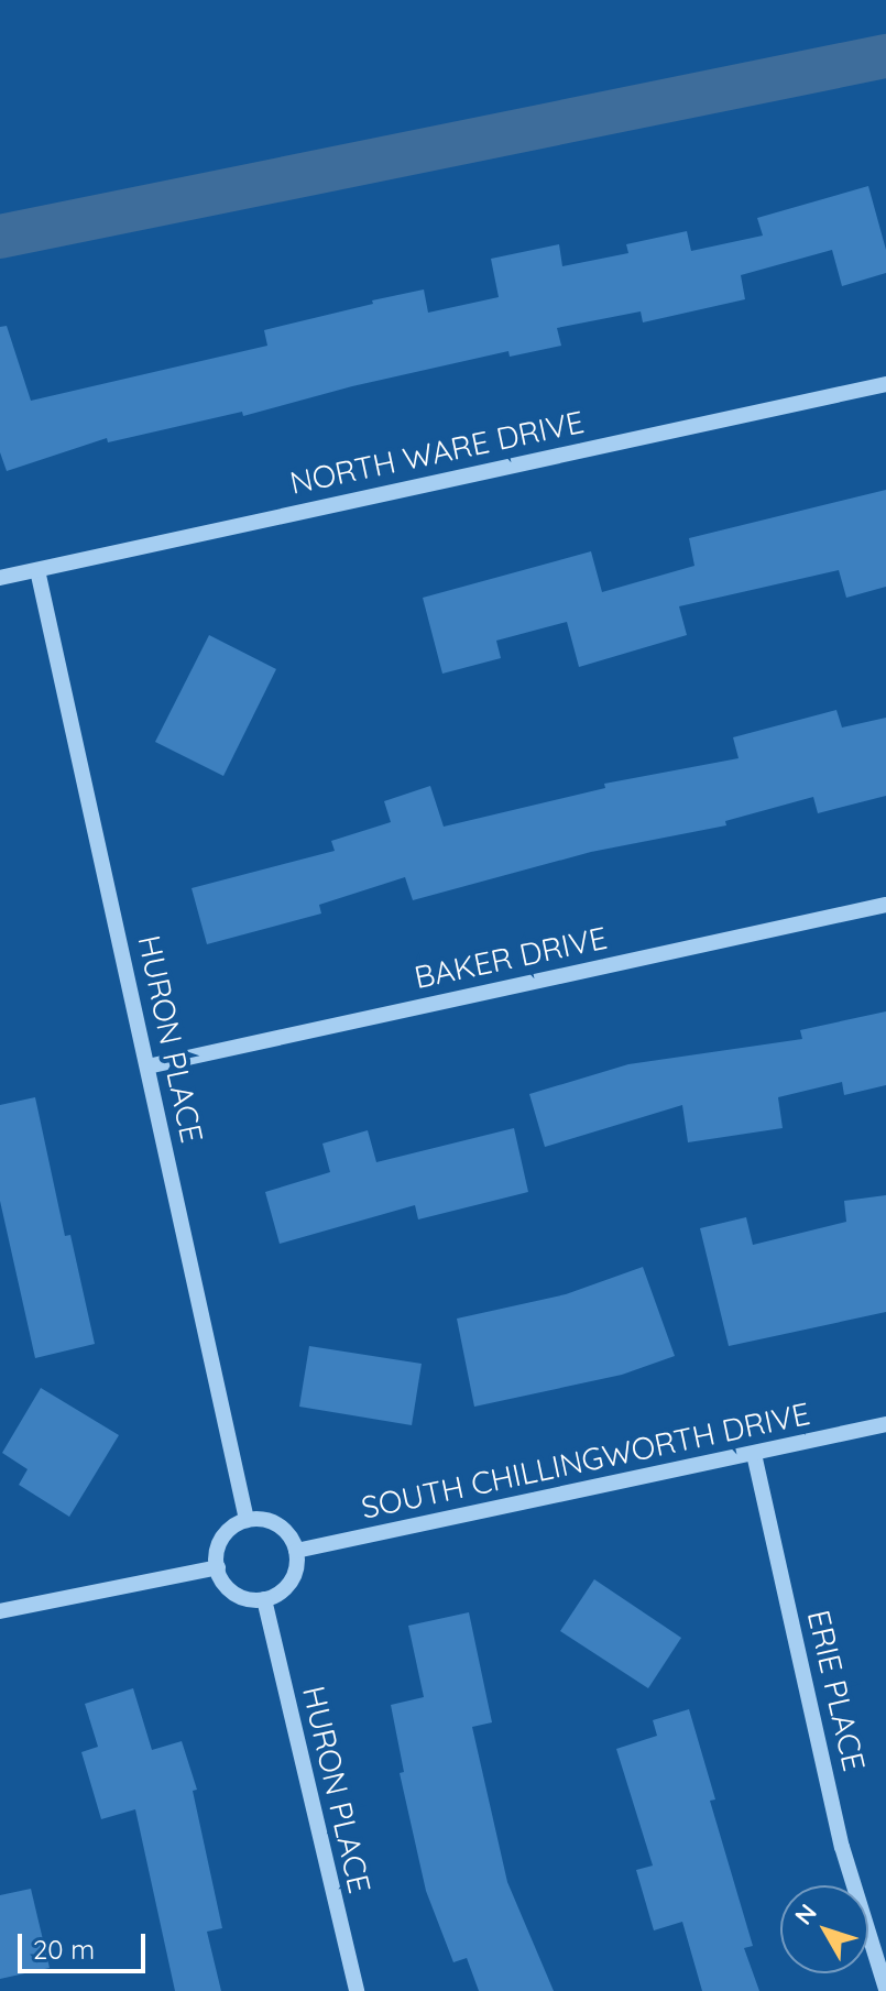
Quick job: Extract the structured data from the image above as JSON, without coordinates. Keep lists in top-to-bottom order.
{
  "streets": {
    "street": [
      "NORTH WARE DRIVE",
      "BAKER DRIVE",
      "HURON PLACE",
      "SOUTH CHILLINGWORTH DRIVE",
      "ERIE PLACE"
    ]
  },
  "crossings": [
    ["NORTH WARE DRIVE", "HURON PLACE"],
    ["BAKER DRIVE", "HURON PLACE"],
    ["HURON PLACE", "SOUTH CHILLINGWORTH DRIVE"],
    ["SOUTH CHILLINGWORTH DRIVE", "ERIE PLACE"]
  ],
  "scale_bar": "20 m",
  "north": "top left"
}
